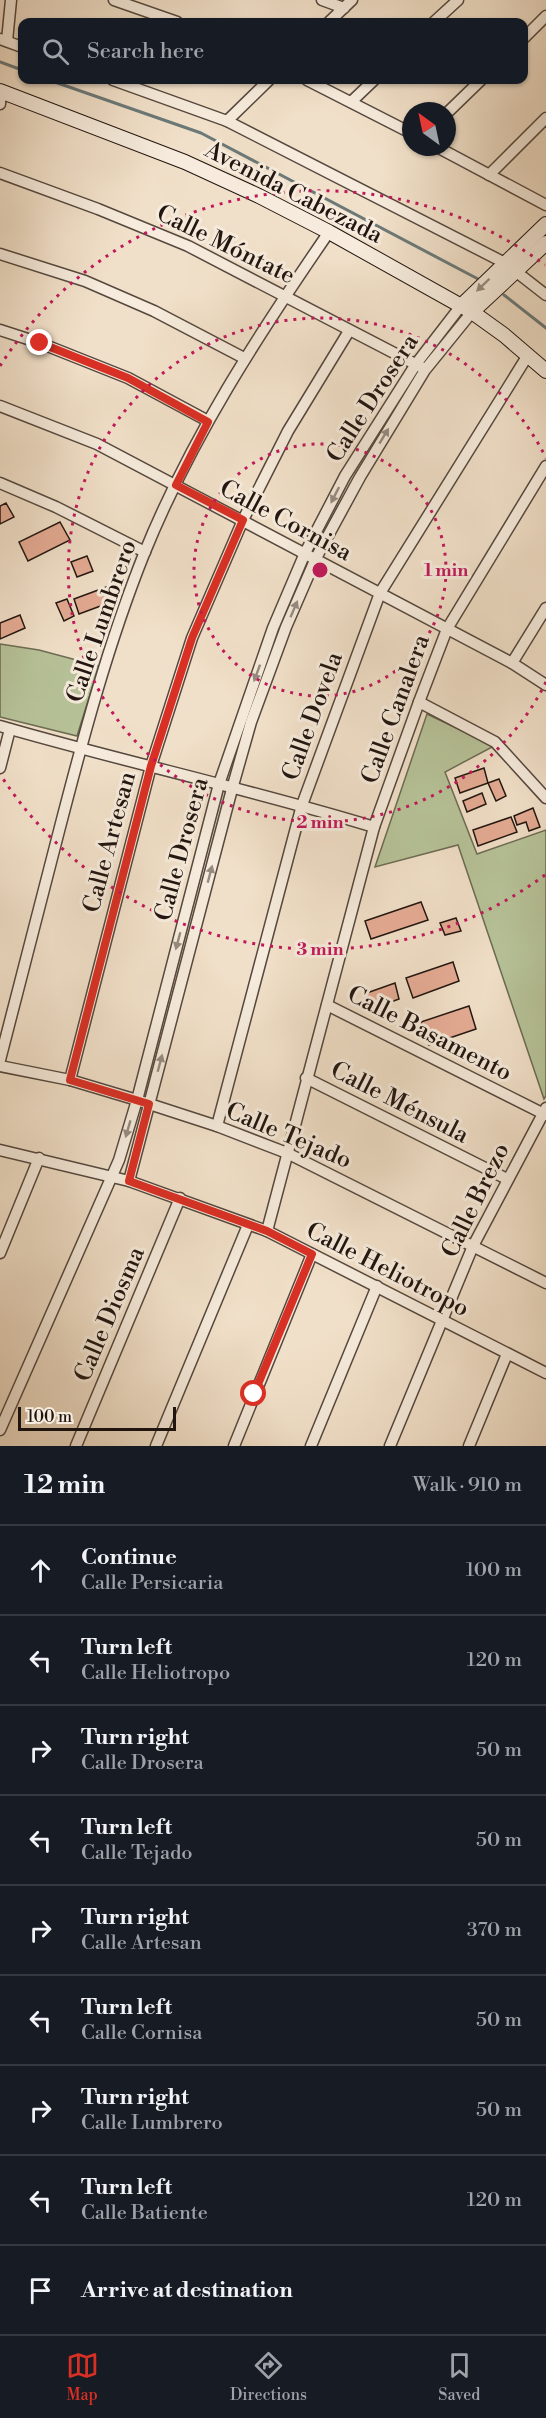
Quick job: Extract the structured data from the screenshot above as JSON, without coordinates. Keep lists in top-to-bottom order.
{
  "streets": {
    "main road": ["Avenida Cabezada"],
    "street": [
      "Calle Móntate",
      "Calle Drosera",
      "Calle Cornisa",
      "Calle Lumbrero",
      "Calle Canalera",
      "Calle Dovela",
      "Calle Artesan",
      "Calle Basamento",
      "Calle Ménsula",
      "Calle Tejado",
      "Calle Brezo",
      "Calle Heliotropo",
      "Calle Diosma"
    ]
  },
  "crossings": [
    ["Avenida Cabezada", "Calle Drosera"],
    ["Avenida Cabezada", "Calle Lumbrero"],
    ["Avenida Cabezada", "Calle Dovela"],
    ["Calle Móntate", "Calle Drosera"],
    ["Calle Móntate", "Calle Lumbrero"],
    ["Calle Móntate", "Calle Artesan"],
    ["Calle Drosera", "Calle Cornisa"],
    ["Calle Drosera", "Calle Tejado"],
    ["Calle Drosera", "Calle Heliotropo"],
    ["Calle Cornisa", "Calle Lumbrero"],
    ["Calle Cornisa", "Calle Canalera"],
    ["Calle Cornisa", "Calle Dovela"],
    ["Calle Cornisa", "Calle Artesan"],
    ["Calle Canalera", "Calle Basamento"],
    ["Calle Canalera", "Calle Ménsula"],
    ["Calle Canalera", "Calle Tejado"],
    ["Calle Canalera", "Calle Heliotropo"],
    ["Calle Dovela", "Calle Tejado"],
    ["Calle Artesan", "Calle Tejado"],
    ["Calle Basamento", "Calle Brezo"],
    ["Calle Ménsula", "Calle Brezo"],
    ["Calle Tejado", "Calle Brezo"],
    ["Calle Brezo", "Calle Heliotropo"],
    ["Calle Heliotropo", "Calle Diosma"]
  ],
  "scale_bar": "100 m",
  "north": "top left",
  "page": {
    "search": "Search here",
    "scale": "100 m",
    "heading": ["12 min", "Walk · 910 m"],
    "list": [
      ["Continue", "Calle Persicaria", "100 m"],
      ["Turn left", "Calle Heliotropo", "120 m"],
      ["Turn right", "Calle Drosera", "50 m"],
      ["Turn left", "Calle Tejado", "50 m"],
      ["Turn right", "Calle Artesan", "370 m"],
      ["Turn left", "Calle Cornisa", "50 m"],
      ["Turn right", "Calle Lumbrero", "50 m"],
      ["Turn left", "Calle Batiente", "120 m"],
      "Arrive at destination"
    ],
    "nav": ["Map", "Directions", "Saved"]
  },
  "rings": ["1 min", "2 min", "3 min"]
}
